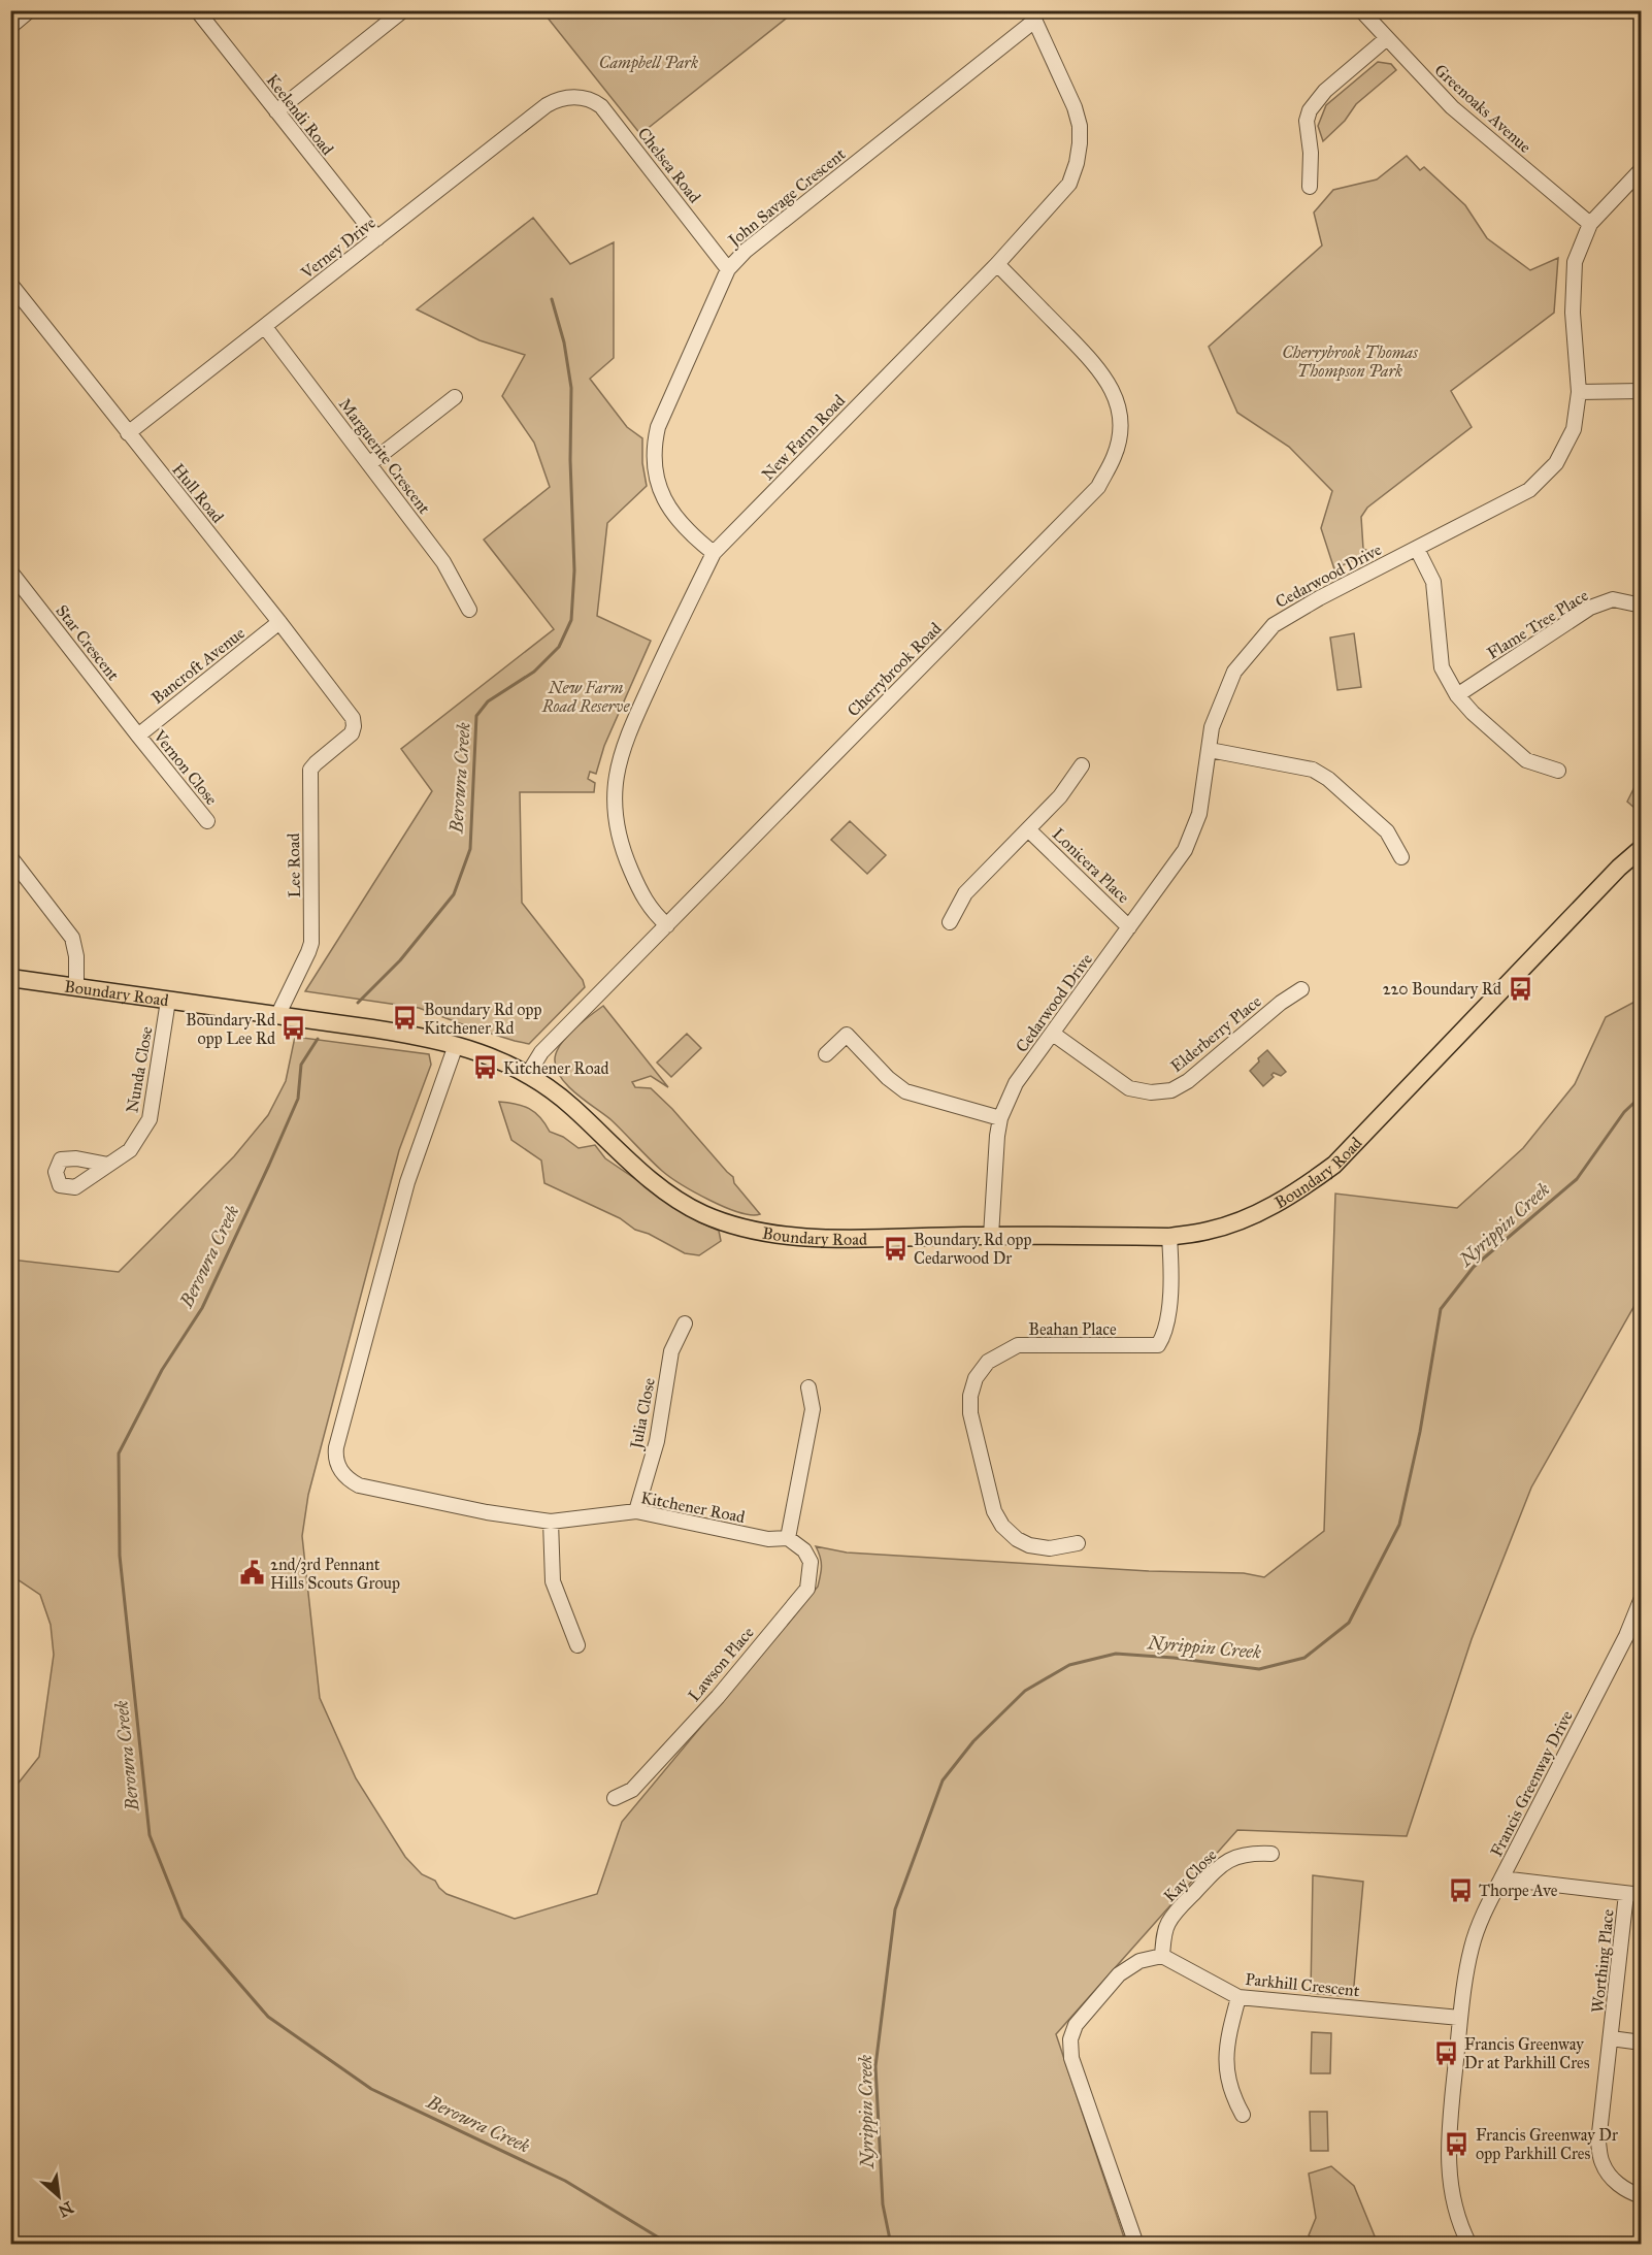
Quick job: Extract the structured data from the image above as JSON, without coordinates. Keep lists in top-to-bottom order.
{
  "streets": {
    "main road": ["Boundary Road"],
    "street": [
      "Greenoaks Avenue",
      "Keelendi Road",
      "Chelsea Road",
      "John Savage Crescent",
      "Verney Drive",
      "New Farm Road",
      "Marguerite Crescent",
      "Hull Road",
      "Cedarwood Drive",
      "Flame Tree Place",
      "Star Crescent",
      "Bancroft Avenue",
      "Cherrybrook Road",
      "Vernon Close",
      "Lee Road",
      "Lonicera Place",
      "Elderberry Place",
      "Nunda Close",
      "Beahan Place",
      "Julia Close",
      "Kitchener Road",
      "Lawson Place",
      "Francis Greenway Drive",
      "Kay Close",
      "Worthing Place",
      "Parkhill Crescent"
    ]
  },
  "crossings": [
    ["Greenoaks Avenue", "Cedarwood Drive"],
    ["Keelendi Road", "Verney Drive"],
    ["Chelsea Road", "John Savage Crescent"],
    ["Chelsea Road", "Verney Drive"],
    ["John Savage Crescent", "New Farm Road"],
    ["Verney Drive", "Marguerite Crescent"],
    ["Verney Drive", "Hull Road"],
    ["New Farm Road", "Cherrybrook Road"],
    ["Hull Road", "Bancroft Avenue"],
    ["Hull Road", "Lee Road"],
    ["Cedarwood Drive", "Lonicera Place"],
    ["Cedarwood Drive", "Boundary Road"],
    ["Cedarwood Drive", "Elderberry Place"],
    ["Star Crescent", "Bancroft Avenue"],
    ["Star Crescent", "Vernon Close"],
    ["Bancroft Avenue", "Vernon Close"],
    ["Cherrybrook Road", "Boundary Road"],
    ["Lee Road", "Boundary Road"],
    ["Boundary Road", "Nunda Close"],
    ["Boundary Road", "Beahan Place"],
    ["Boundary Road", "Kitchener Road"],
    ["Julia Close", "Kitchener Road"],
    ["Kitchener Road", "Lawson Place"],
    ["Francis Greenway Drive", "Parkhill Crescent"],
    ["Kay Close", "Parkhill Crescent"]
  ],
  "water": ["Berowra Creek", "Nyrippin Creek"],
  "parks": ["Campbell Park", "Cherrybrook Thomas Thompson Park", "New Farm Road Reserve"],
  "places": {
    "bus stop": [
      "220 Boundary Rd",
      "Boundary Rd opp Kitchener Rd",
      "Boundary Rd opp Lee Rd",
      "Kitchener Road",
      "Boundary Rd opp Cedarwood Dr",
      "Thorpe Ave",
      "Francis Greenway Dr at Parkhill Cres",
      "Francis Greenway Dr opp Parkhill Cres"
    ],
    "public building": ["2nd/3rd Pennant Hills Scouts Group"]
  },
  "north": "bottom right"
}
